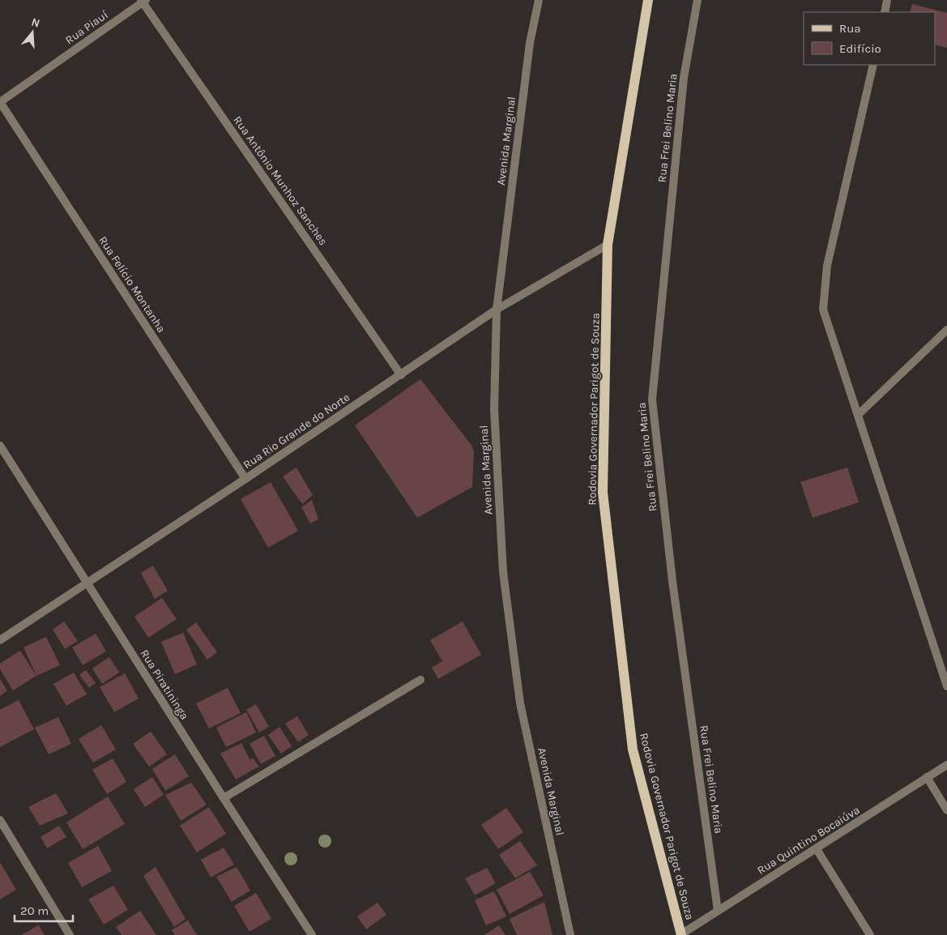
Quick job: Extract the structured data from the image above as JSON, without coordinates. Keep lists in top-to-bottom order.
{
  "streets": {
    "main road": ["Rodovia Governador Parigot de Souza"],
    "street": [
      "Rua Piauí",
      "Rua Frei Belino Maria",
      "Avenida Marginal",
      "Rua Antônio Munhoz Sanches",
      "Rua Felício Montanha",
      "Rua Rio Grande do Norte",
      "Rua Piratininga",
      "Rua Quintino Bocaiúva"
    ]
  },
  "crossings": [
    ["Rua Piauí", "Rua Antônio Munhoz Sanches"],
    ["Rua Piauí", "Rua Felício Montanha"],
    ["Rua Frei Belino Maria", "Rua Quintino Bocaiúva"],
    ["Avenida Marginal", "Rua Rio Grande do Norte"],
    ["Rua Antônio Munhoz Sanches", "Rua Rio Grande do Norte"],
    ["Rua Felício Montanha", "Rua Rio Grande do Norte"],
    ["Rodovia Governador Parigot de Souza", "Rua Rio Grande do Norte"],
    ["Rodovia Governador Parigot de Souza", "Rua Quintino Bocaiúva"],
    ["Rua Rio Grande do Norte", "Rua Piratininga"]
  ],
  "legend": ["Rua", "Edifício"],
  "scale_bar": "20 m",
  "north": "top"
}
